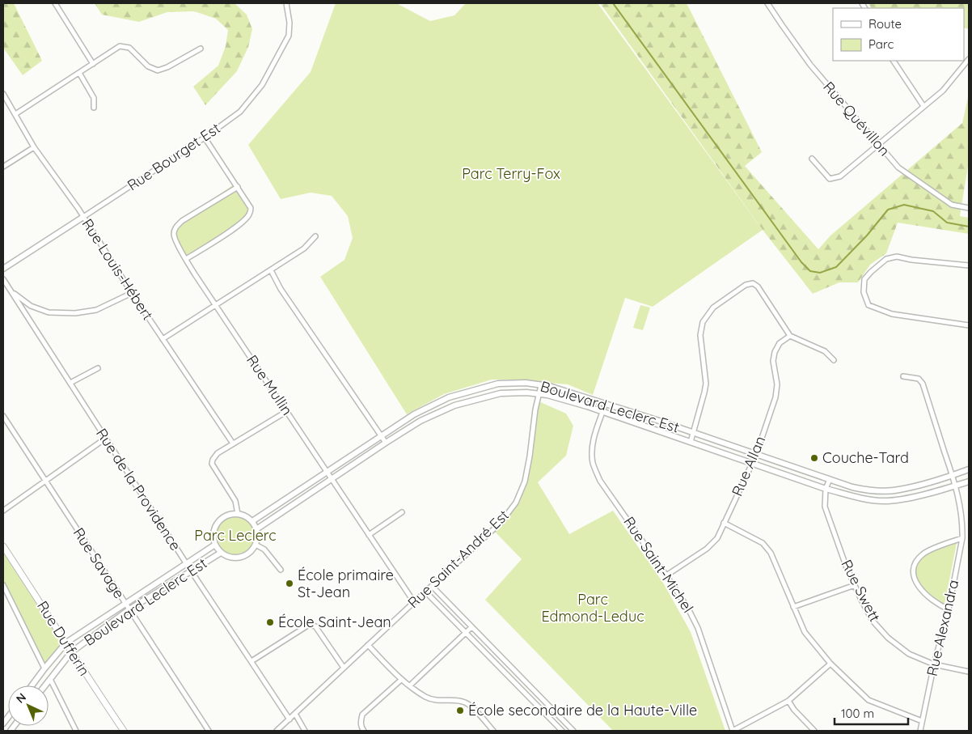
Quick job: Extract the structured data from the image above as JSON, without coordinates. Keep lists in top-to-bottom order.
{
  "streets": {
    "main road": ["Rue Dufferin"],
    "street": [
      "Rue Quévillon",
      "Rue Bourget Est",
      "Rue Louis-Hébert",
      "Rue Mullin",
      "Boulevard Leclerc Est",
      "Rue Allan",
      "Rue de la Providence",
      "Rue Saint-André Est",
      "Rue Savage",
      "Rue Saint-Michel",
      "Rue Swett",
      "Rue Alexandra"
    ]
  },
  "crossings": [
    ["Rue Bourget Est", "Rue Louis-Hébert"],
    ["Rue Mullin", "Boulevard Leclerc Est"],
    ["Rue Mullin", "Rue Saint-André Est"],
    ["Boulevard Leclerc Est", "Rue Allan"],
    ["Boulevard Leclerc Est", "Rue de la Providence"],
    ["Boulevard Leclerc Est", "Rue Saint-André Est"],
    ["Boulevard Leclerc Est", "Rue Savage"],
    ["Boulevard Leclerc Est", "Rue Saint-Michel"],
    ["Boulevard Leclerc Est", "Rue Swett"],
    ["Boulevard Leclerc Est", "Rue Alexandra"],
    ["Boulevard Leclerc Est", "Rue Dufferin"],
    ["Rue Allan", "Rue Saint-Michel"],
    ["Rue de la Providence", "Rue Saint-André Est"],
    ["Rue Swett", "Rue Alexandra"]
  ],
  "parks": ["Parc Terry-Fox", "Parc Leclerc", "Parc Edmond-Leduc"],
  "places": [
    "Couche-Tard",
    "École primaire St-Jean",
    "École Saint-Jean",
    "École secondaire de la Haute-Ville"
  ],
  "legend": ["Route", "Parc"],
  "scale_bar": "100 m",
  "north": "top left"
}
